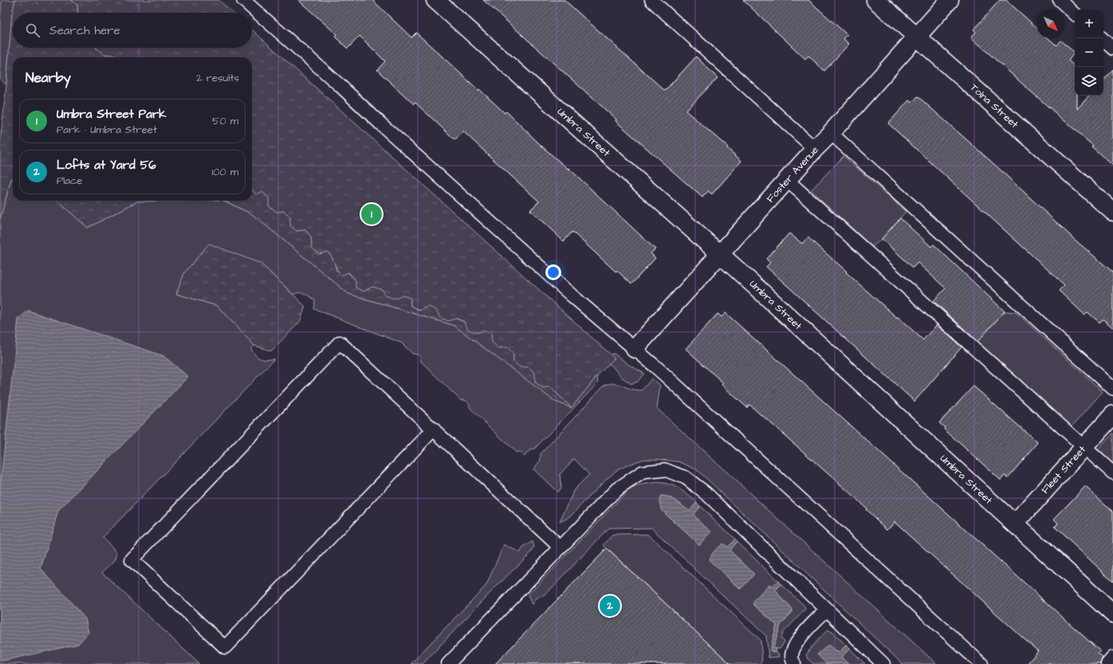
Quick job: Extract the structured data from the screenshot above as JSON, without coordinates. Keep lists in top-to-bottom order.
{
  "streets": {
    "street": [
      "Tolna Street",
      "Umbra Street",
      "Foster Avenue",
      "Fleet Street"
    ]
  },
  "crossings": [
    ["Tolna Street", "Foster Avenue"],
    ["Umbra Street", "Foster Avenue"],
    ["Umbra Street", "Fleet Street"]
  ],
  "north": "bottom right",
  "page": {
    "map_buttons": ["+", "−"],
    "search": "Search here",
    "heading": ["Nearby", "2 results"],
    "list": [
      {
        "mark": "1",
        "name": "Umbra Street Park",
        "note": "Park · Umbra Street",
        "value": "50 m"
      },
      {
        "mark": "2",
        "name": "Lofts at Yard 56",
        "note": "Place",
        "value": "100 m"
      }
    ],
    "pins": ["1", "2"]
  }
}
